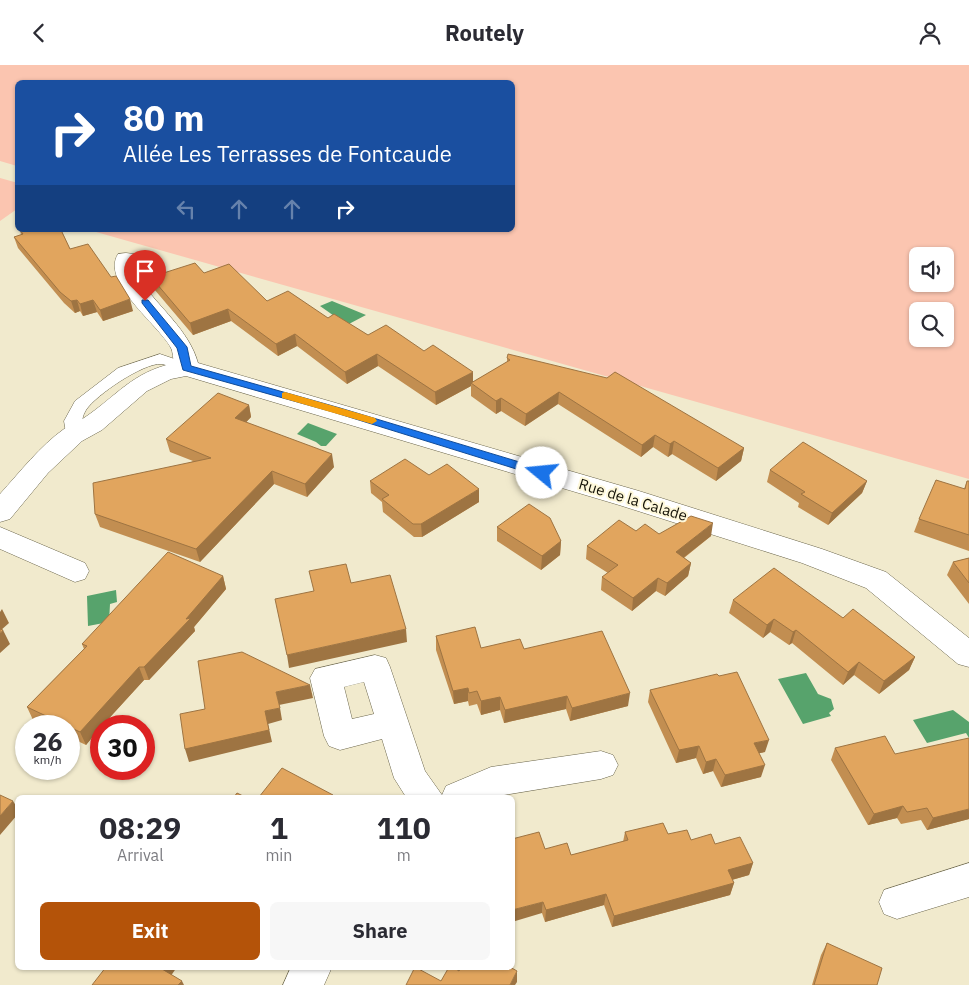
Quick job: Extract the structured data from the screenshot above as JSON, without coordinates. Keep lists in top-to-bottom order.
{
  "streets": {
    "street": ["Rue de la Calade"]
  },
  "page": {
    "header": "Routely",
    "turn": ["80 m", "Allée Les Terrasses de Fontcaude"],
    "speed": "26 km/h",
    "limit": "30",
    "eta": [
      "08:29",
      "Arrival",
      "1",
      "min",
      "110",
      "m"
    ],
    "buttons": ["Exit", "Share"]
  }
}
